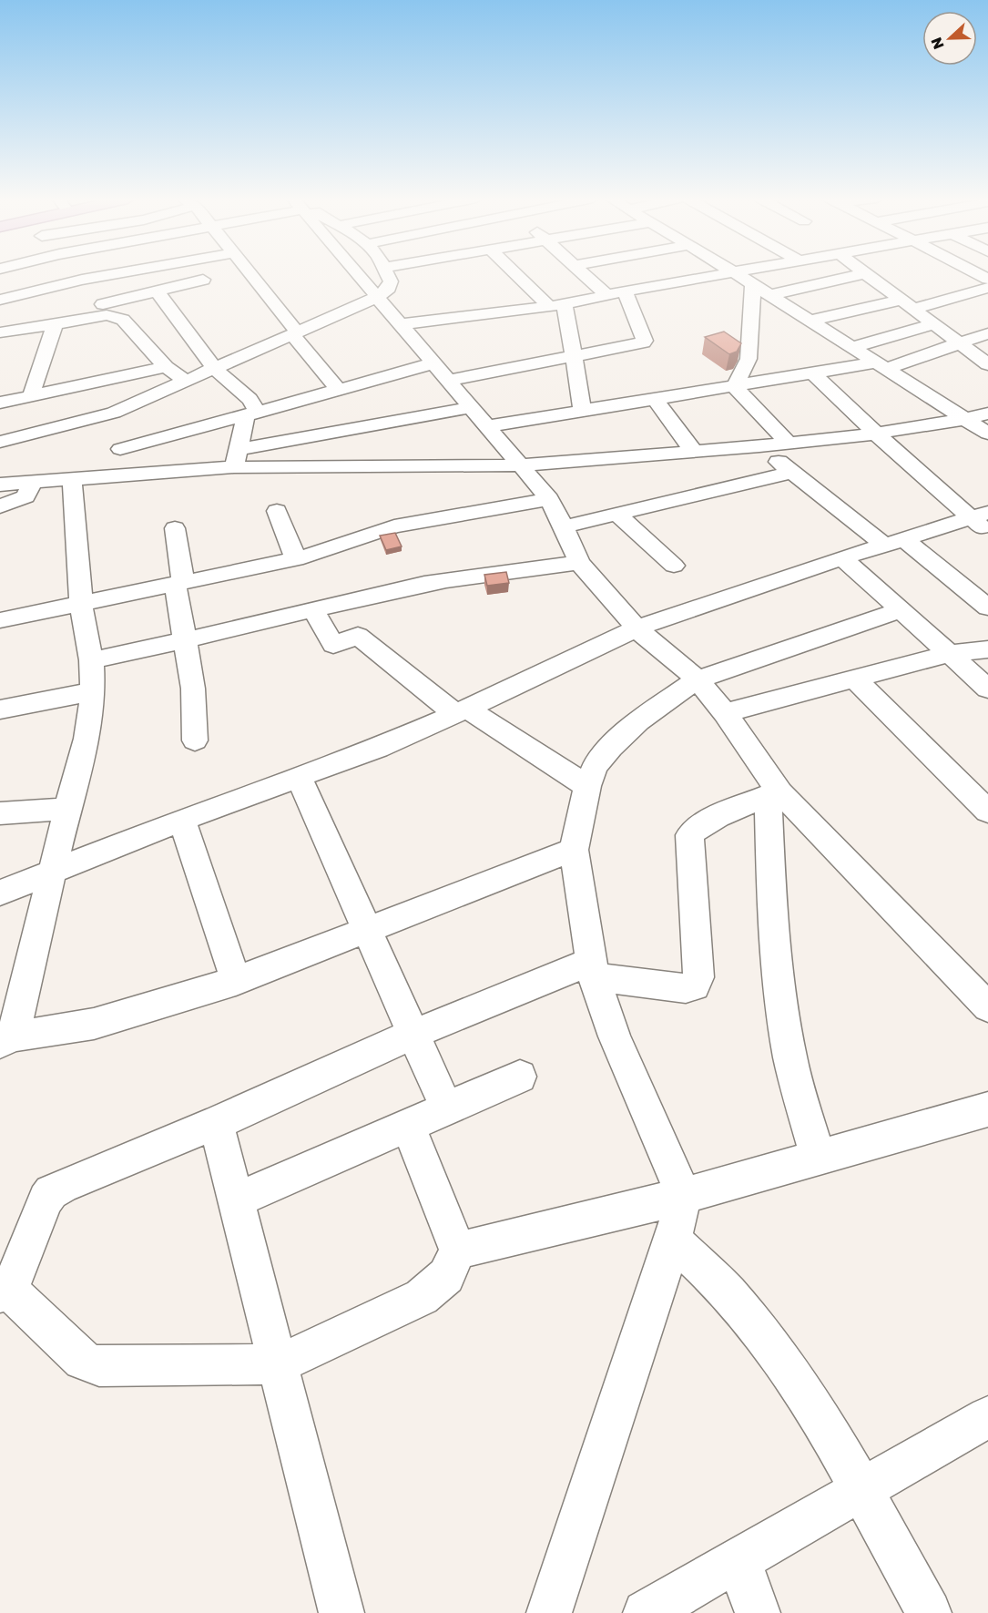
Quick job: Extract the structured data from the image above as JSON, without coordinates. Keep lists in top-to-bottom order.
{
  "north": "left"
}
